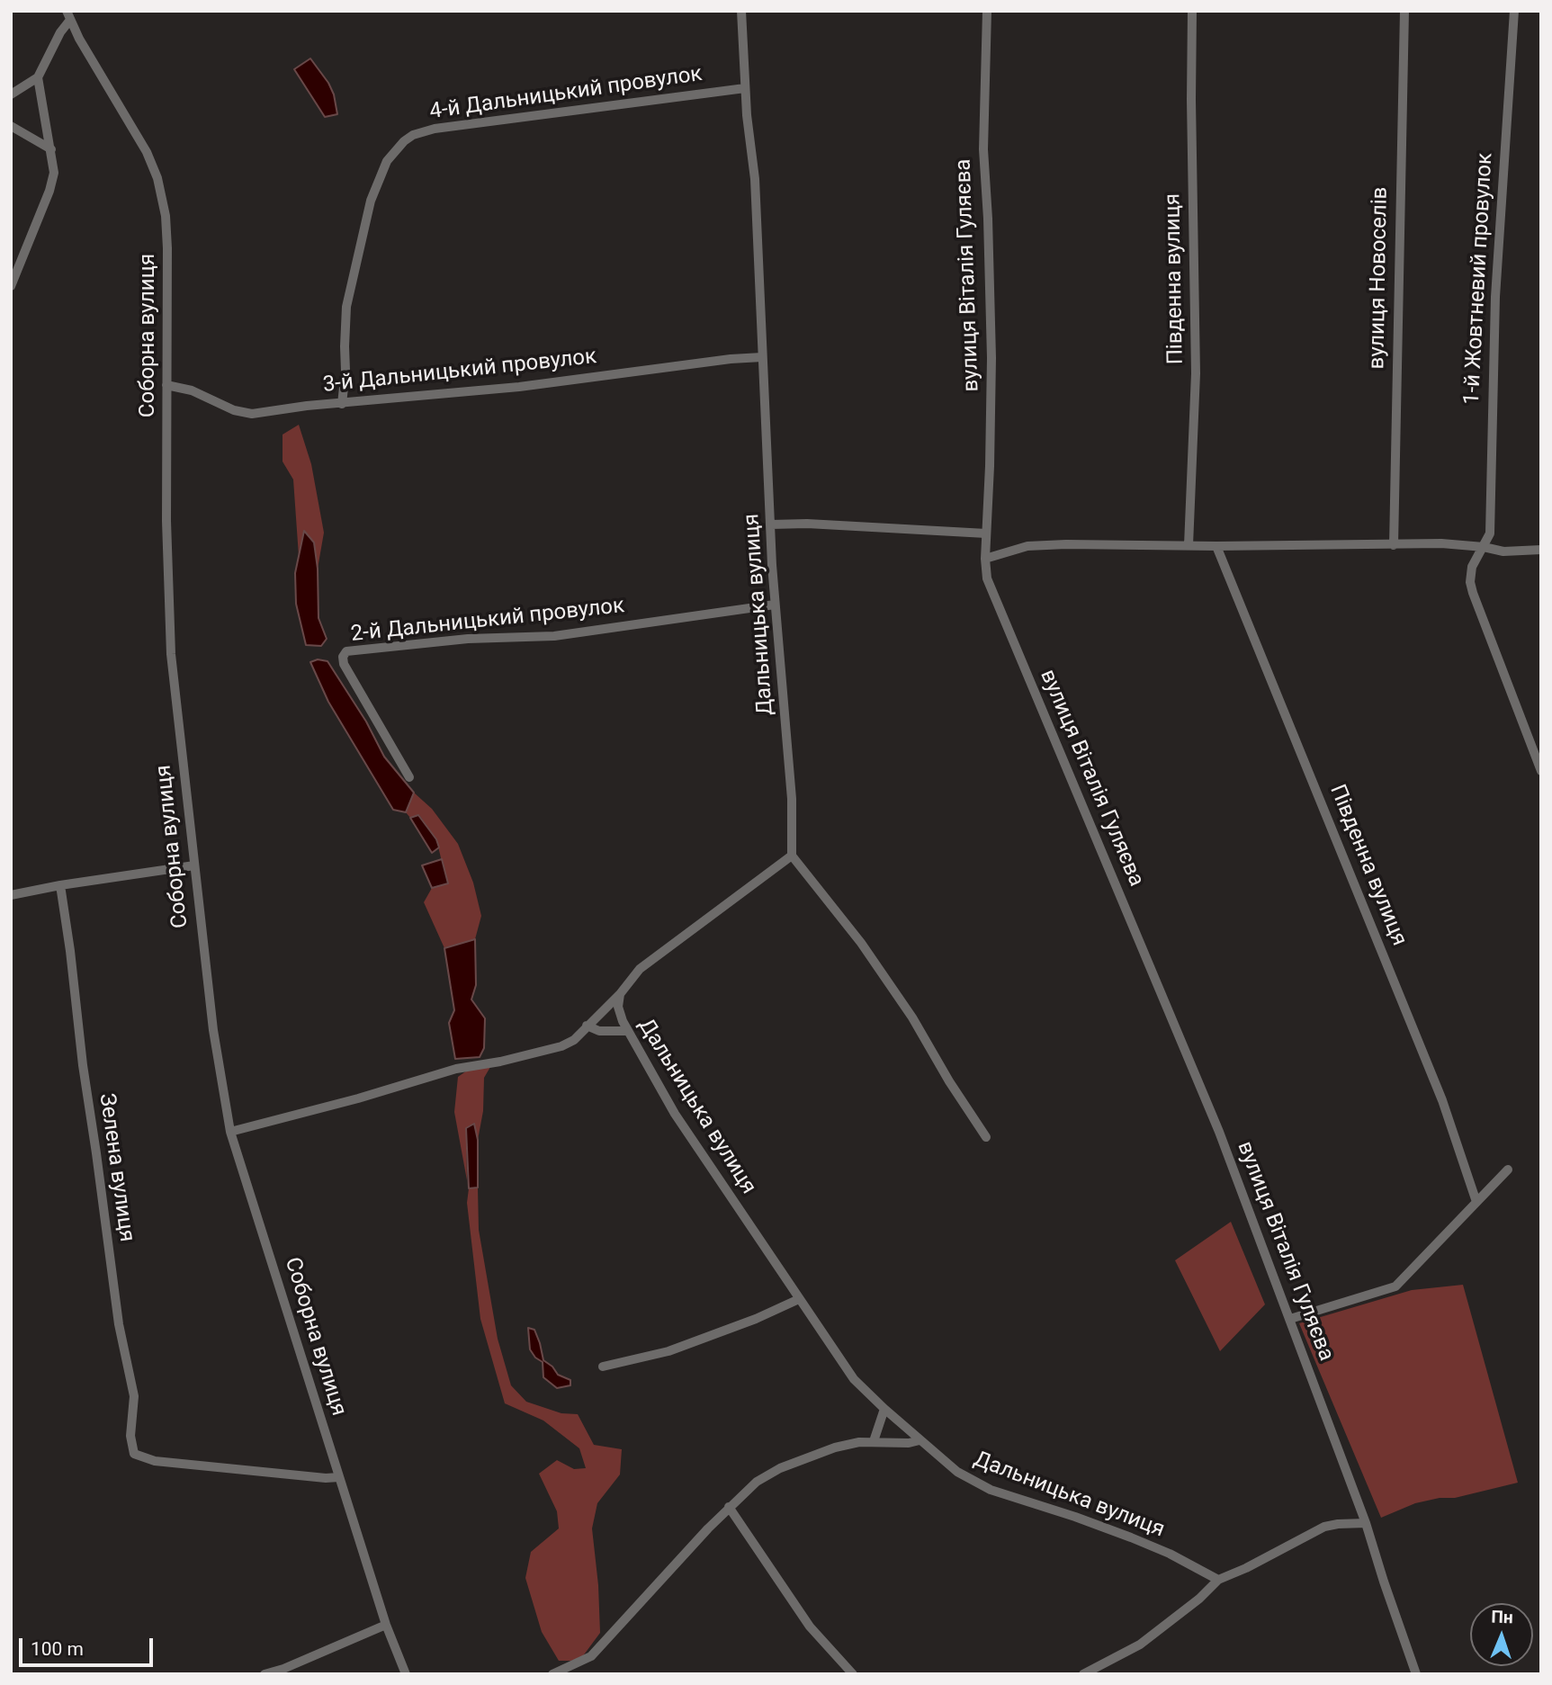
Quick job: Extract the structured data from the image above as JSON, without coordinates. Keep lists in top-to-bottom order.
{
  "streets": {
    "street": [
      "4-й Дальницький провулок",
      "вулиця Віталія Гуляєва",
      "вулиця Новоселів",
      "Південна вулиця",
      "1-й Жовтневий провулок",
      "Соборна вулиця",
      "3-й Дальницький провулок",
      "Дальницька вулиця",
      "2-й Дальницький провулок",
      "Зелена вулиця"
    ]
  },
  "crossings": [
    ["4-й Дальницький провулок", "3-й Дальницький провулок"],
    ["4-й Дальницький провулок", "Дальницька вулиця"],
    ["Соборна вулиця", "3-й Дальницький провулок"],
    ["Соборна вулиця", "Зелена вулиця"],
    ["3-й Дальницький провулок", "Дальницька вулиця"],
    ["Дальницька вулиця", "2-й Дальницький провулок"]
  ],
  "scale_bar": "100 m",
  "north": "top"
}
